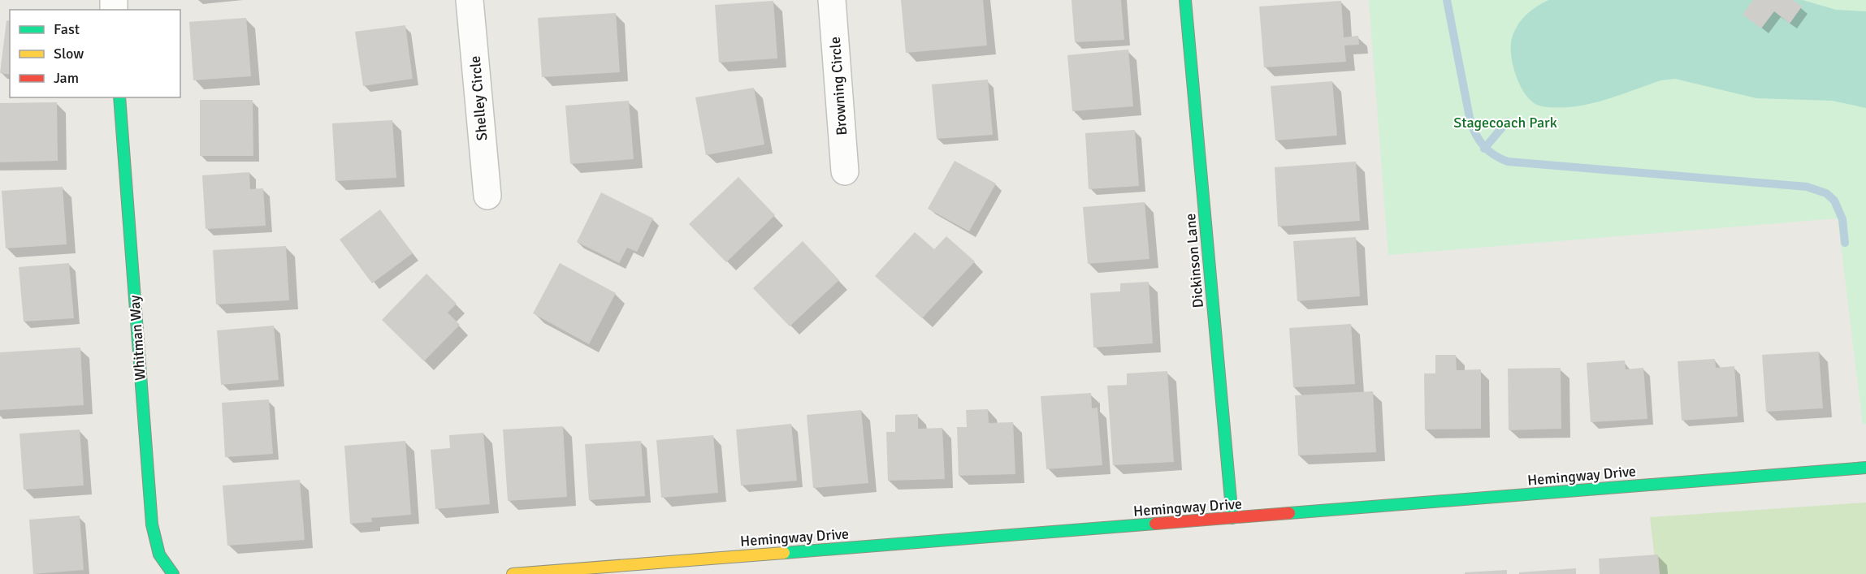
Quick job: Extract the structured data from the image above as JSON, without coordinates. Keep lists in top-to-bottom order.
{
  "streets": {
    "street": [
      "Browning Circle",
      "Shelley Circle",
      "Dickinson Lane",
      "Whitman Way",
      "Hemingway Drive"
    ]
  },
  "crossings": [
    ["Dickinson Lane", "Hemingway Drive"]
  ],
  "parks": ["Stagecoach Park"],
  "legend": ["Fast", "Slow", "Jam"]
}
